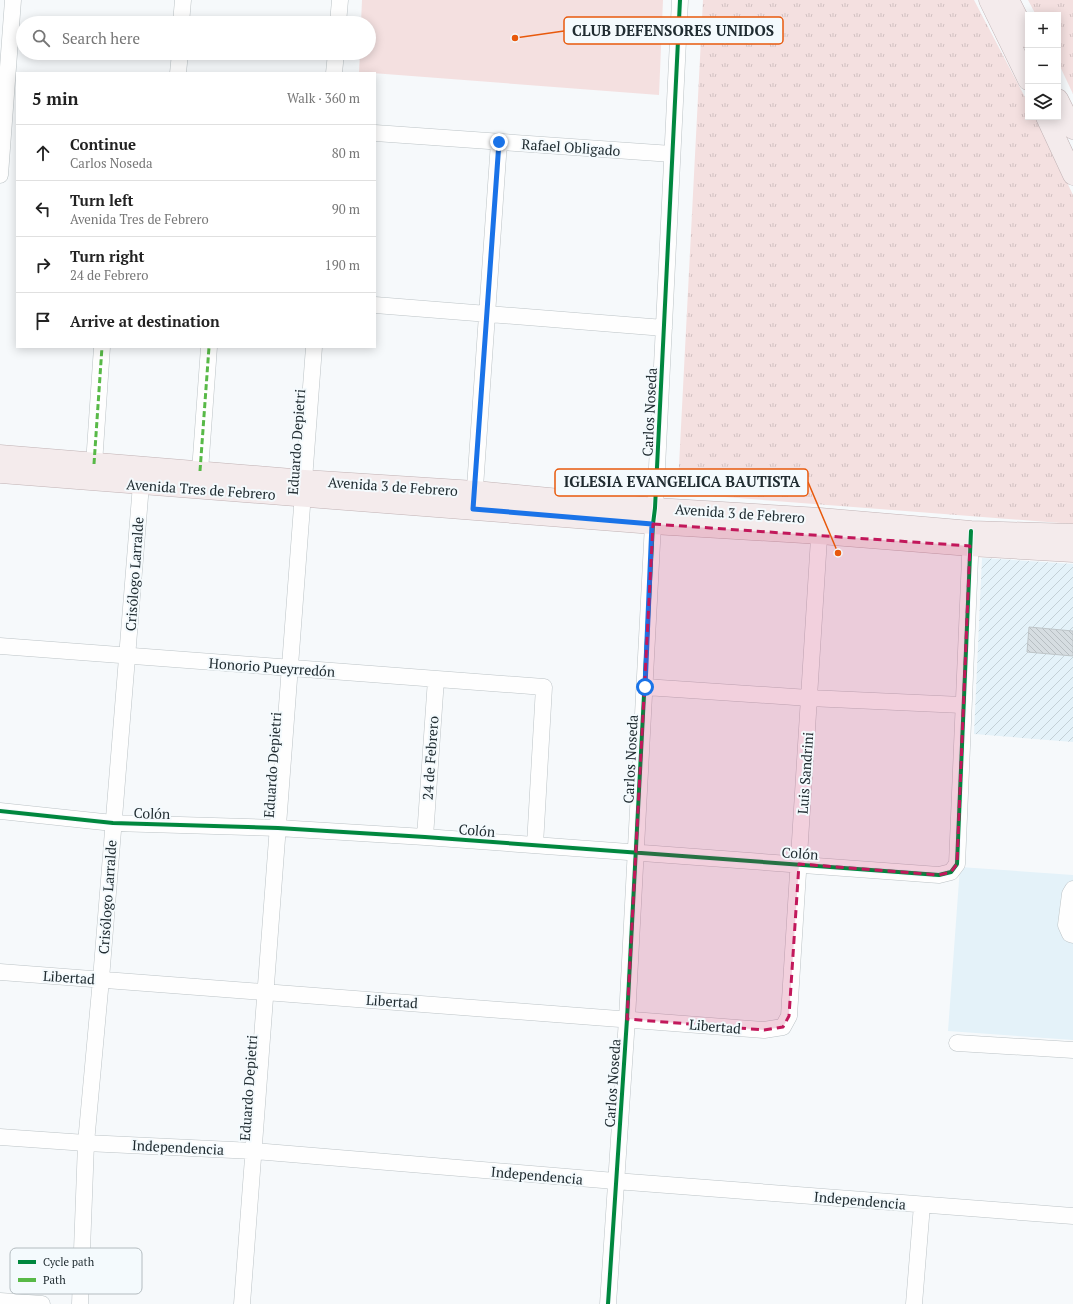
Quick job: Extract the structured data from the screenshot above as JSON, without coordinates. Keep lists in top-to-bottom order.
{
  "streets": {
    "main road": ["Avenida Tres de Febrero"],
    "street": [
      "Rafael Obligado",
      "Carlos Noseda",
      "Eduardo Depietri",
      "Crisólogo Larralde",
      "Honorio Pueyrredón",
      "24 de Febrero",
      "Luis Sandrini",
      "Colón",
      "Libertad",
      "Independencia"
    ]
  },
  "crossings": [
    ["Rafael Obligado", "Carlos Noseda"],
    ["Carlos Noseda", "Avenida Tres de Febrero"],
    ["Carlos Noseda", "Colón"],
    ["Carlos Noseda", "Libertad"],
    ["Carlos Noseda", "Independencia"],
    ["Eduardo Depietri", "Avenida Tres de Febrero"],
    ["Eduardo Depietri", "Honorio Pueyrredón"],
    ["Eduardo Depietri", "Colón"],
    ["Eduardo Depietri", "Libertad"],
    ["Eduardo Depietri", "Independencia"],
    ["Avenida Tres de Febrero", "Crisólogo Larralde"],
    ["Avenida Tres de Febrero", "Luis Sandrini"],
    ["Crisólogo Larralde", "Honorio Pueyrredón"],
    ["Crisólogo Larralde", "Colón"],
    ["Crisólogo Larralde", "Libertad"],
    ["Crisólogo Larralde", "Independencia"],
    ["Honorio Pueyrredón", "24 de Febrero"],
    ["Honorio Pueyrredón", "Colón"],
    ["24 de Febrero", "Colón"],
    ["Luis Sandrini", "Colón"],
    ["Luis Sandrini", "Libertad"]
  ],
  "places": ["CLUB DEFENSORES UNIDOS", "IGLESIA EVANGELICA BAUTISTA"],
  "legend": ["Cycle path", "Path"],
  "page": {
    "map_buttons": ["+", "−"],
    "search": "Search here",
    "heading": ["5 min", "Walk · 360 m"],
    "list": [
      ["Continue", "Carlos Noseda", "80 m"],
      ["Turn left", "Avenida Tres de Febrero", "90 m"],
      ["Turn right", "24 de Febrero", "190 m"],
      "Arrive at destination"
    ]
  }
}
